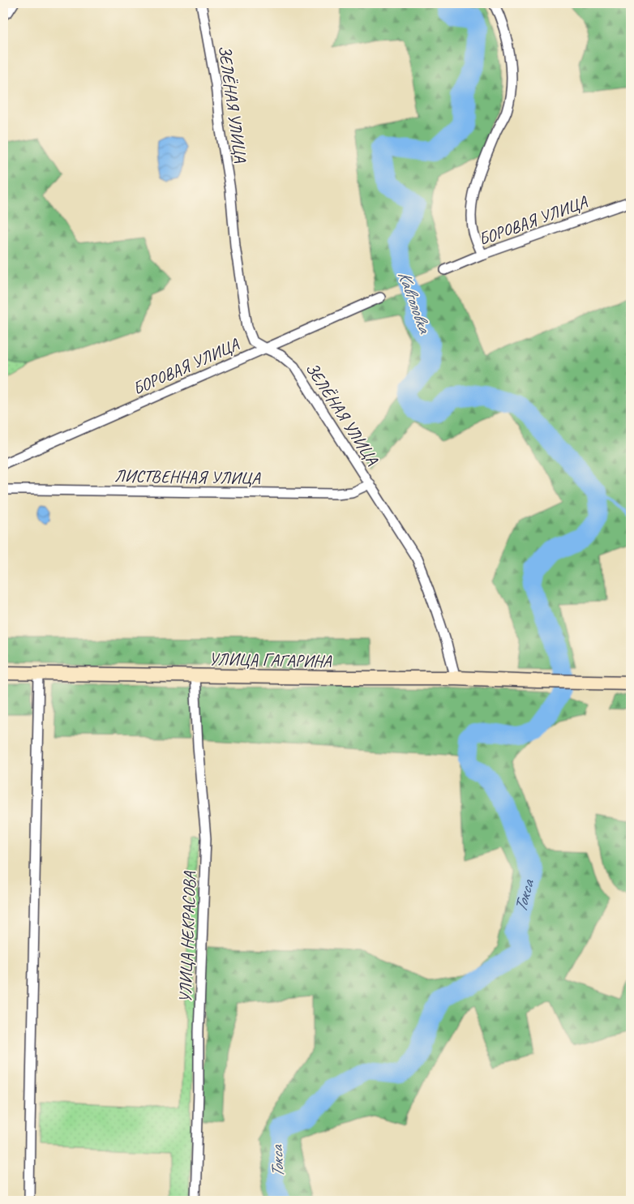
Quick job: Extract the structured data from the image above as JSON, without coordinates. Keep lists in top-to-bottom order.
{
  "streets": {
    "main road": ["УЛИЦА ГАГАРИНА"],
    "street": [
      "ЗЕЛЁНАЯ УЛИЦА",
      "БОРОВАЯ УЛИЦА",
      "ЛИСТВЕННАЯ УЛИЦА",
      "УЛИЦА НЕКРАСОВА"
    ]
  },
  "crossings": [
    ["ЗЕЛЁНАЯ УЛИЦА", "БОРОВАЯ УЛИЦА"],
    ["ЗЕЛЁНАЯ УЛИЦА", "ЛИСТВЕННАЯ УЛИЦА"],
    ["ЗЕЛЁНАЯ УЛИЦА", "УЛИЦА ГАГАРИНА"],
    ["УЛИЦА ГАГАРИНА", "УЛИЦА НЕКРАСОВА"]
  ],
  "water": ["Кавголовка", "Токса"]
}
